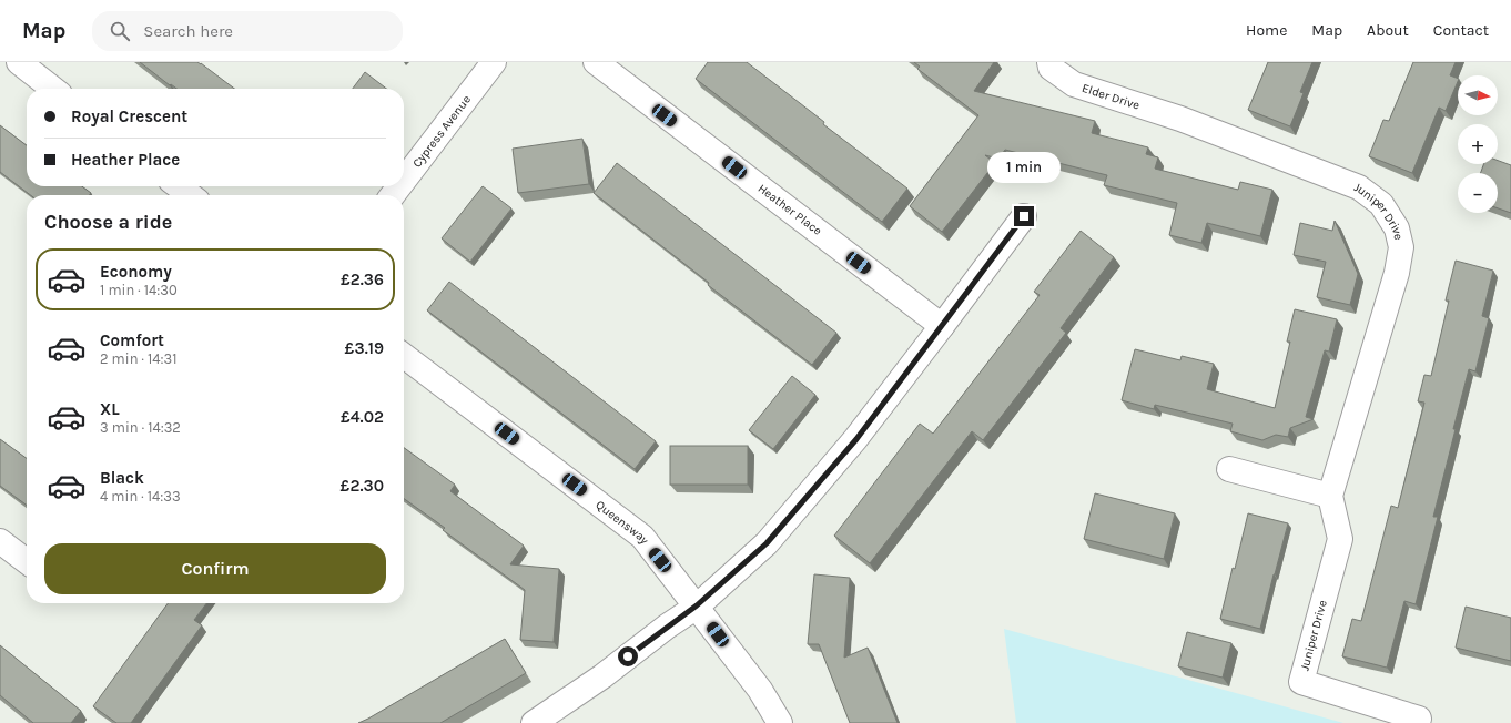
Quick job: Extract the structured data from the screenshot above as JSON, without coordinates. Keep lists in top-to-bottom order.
{
  "streets": {
    "street": [
      "Elder Drive",
      "Cypress Avenue",
      "Heather Place",
      "Juniper Drive",
      "Queensway"
    ]
  },
  "crossings": [
    ["Elder Drive", "Juniper Drive"]
  ],
  "north": "right",
  "page": {
    "header": "Map",
    "search": "Search here",
    "nav": [
      "Home",
      "Map",
      "About",
      "Contact"
    ],
    "map_buttons": ["+", "−"],
    "banner": ["Royal Crescent", "Heather Place"],
    "bubble": "1 min",
    "heading": "Choose a ride",
    "list": [
      {
        "name": "Economy",
        "note": "1 min · 14:30",
        "value": "£2.36"
      },
      {
        "name": "Comfort",
        "note": "2 min · 14:31",
        "value": "£3.19"
      },
      {
        "name": "XL",
        "note": "3 min · 14:32",
        "value": "£4.02"
      },
      {
        "name": "Black",
        "note": "4 min · 14:33",
        "value": "£2.30"
      }
    ],
    "buttons": "Confirm"
  }
}
